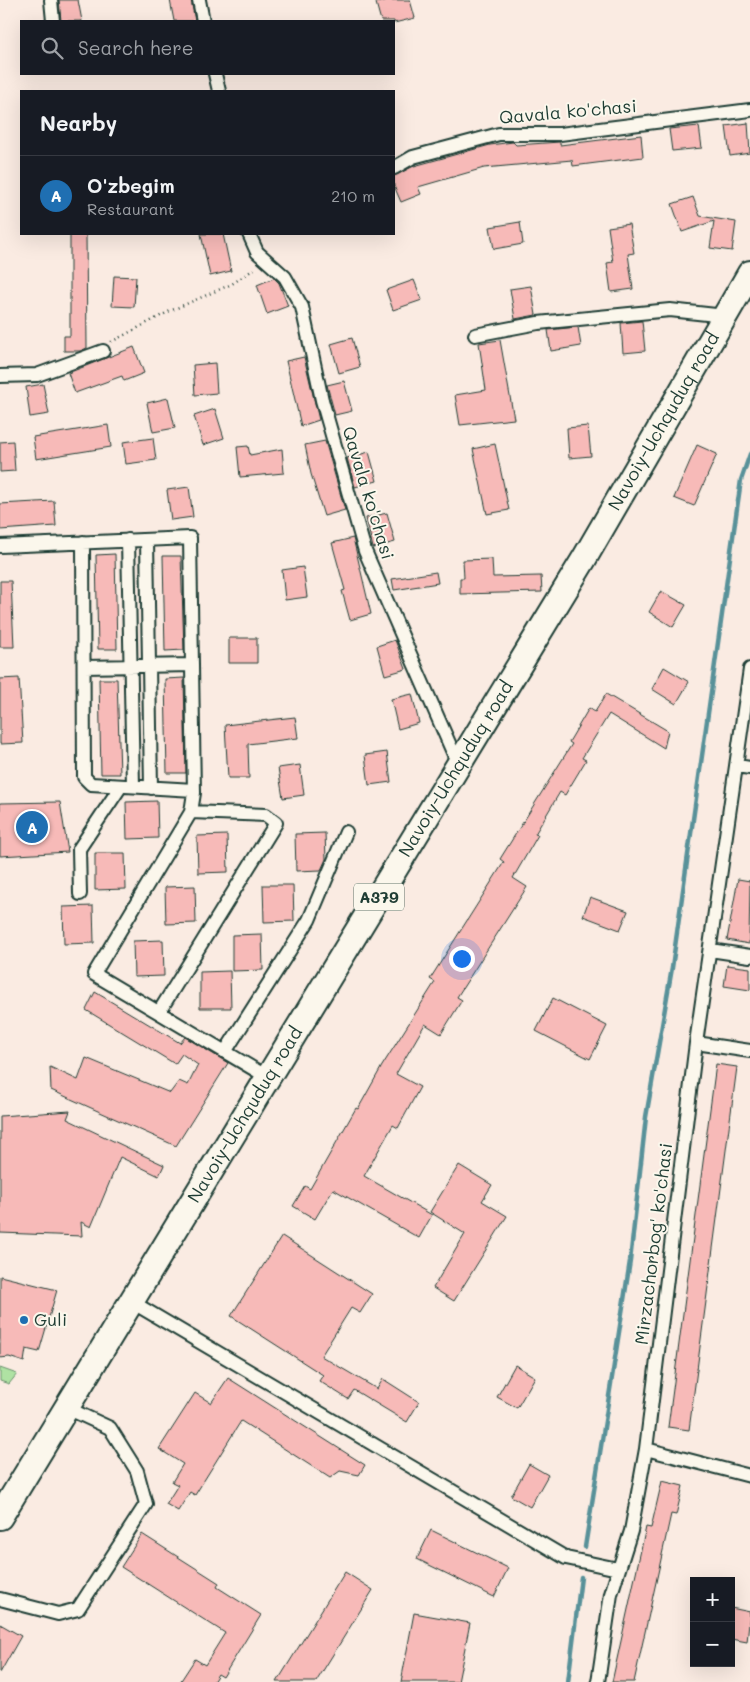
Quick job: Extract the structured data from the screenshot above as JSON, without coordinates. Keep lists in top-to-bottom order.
{
  "streets": {
    "highway": ["Navoiy-Uchquduq road", "A379"],
    "street": ["Qavala ko'chasi", "Mirzachorbog' ko'chasi"]
  },
  "crossings": [
    ["Qavala ko'chasi", "Navoiy-Uchquduq road"]
  ],
  "places": ["Guli"],
  "page": {
    "search": "Search here",
    "heading": "Nearby",
    "list": [
      {
        "mark": "A",
        "name": "O'zbegim",
        "note": "Restaurant",
        "value": "210 m"
      }
    ],
    "pins": "A",
    "map_buttons": ["+", "−"]
  }
}
